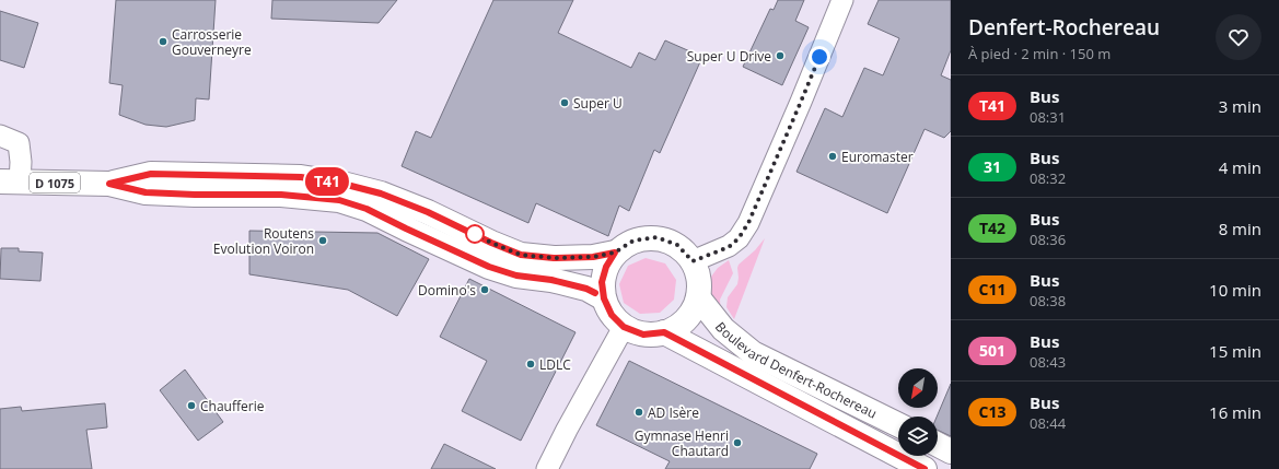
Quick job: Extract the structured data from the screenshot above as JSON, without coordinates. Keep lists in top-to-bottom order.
{
  "streets": {
    "main road": ["D 1075", "Boulevard Denfert-Rochereau"]
  },
  "crossings": [
    ["D 1075", "Boulevard Denfert-Rochereau"]
  ],
  "places": [
    "Carrosserie Gouverneyre",
    "Super U Drive",
    "Super U",
    "Euromaster",
    "Routens Evolution Voiron",
    "Domino's",
    "LDLC",
    "Chaufferie",
    "AD Isère",
    "Gymnase Henri Chautard"
  ],
  "lines": ["bus line T41"],
  "north": "bottom left",
  "page": {
    "on_map": "T41",
    "heading": ["Denfert-Rochereau", "À pied · 2 min · 150 m"],
    "list": [
      {
        "mark": "T41",
        "name": "Bus",
        "note": "08:31",
        "value": "3 min"
      },
      {
        "mark": "31",
        "name": "Bus",
        "note": "08:32",
        "value": "4 min"
      },
      {
        "mark": "T42",
        "name": "Bus",
        "note": "08:36",
        "value": "8 min"
      },
      {
        "mark": "C11",
        "name": "Bus",
        "note": "08:38",
        "value": "10 min"
      },
      {
        "mark": "501",
        "name": "Bus",
        "note": "08:43",
        "value": "15 min"
      },
      {
        "mark": "C13",
        "name": "Bus",
        "note": "08:44",
        "value": "16 min"
      }
    ]
  }
}
